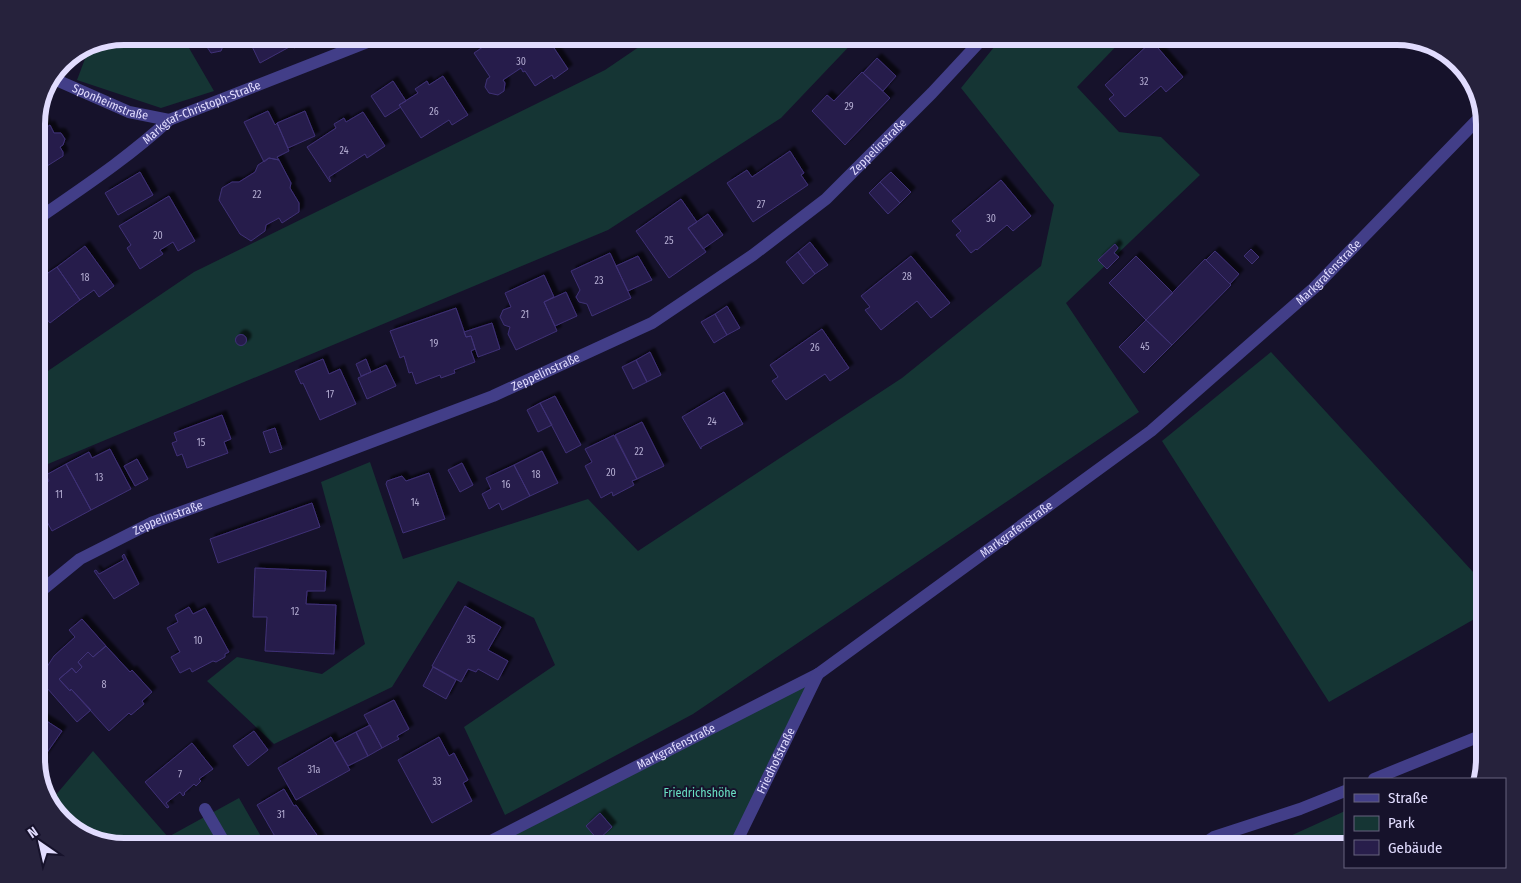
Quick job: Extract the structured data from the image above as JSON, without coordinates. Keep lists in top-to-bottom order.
{
  "streets": {
    "street": [
      "Sponheimstraße",
      "Markgraf-Christoph-Straße",
      "Zeppelinstraße",
      "Markgrafenstraße",
      "Friedhofstraße"
    ]
  },
  "crossings": [
    ["Sponheimstraße", "Markgraf-Christoph-Straße"],
    ["Markgrafenstraße", "Friedhofstraße"]
  ],
  "parks": ["Friedrichshöhe"],
  "house_numbers": [
    "30",
    "32",
    "29",
    "26",
    "24",
    "22",
    "27",
    "30",
    "20",
    "25",
    "28",
    "18",
    "23",
    "21",
    "19",
    "45",
    "26",
    "17",
    "24",
    "15",
    "22",
    "20",
    "18",
    "13",
    "16",
    "11",
    "14",
    "12",
    "35",
    "10",
    "8",
    "31a",
    "7",
    "33",
    "31"
  ],
  "legend": ["Straße", "Park", "Gebäude"],
  "north": "top left"
}
